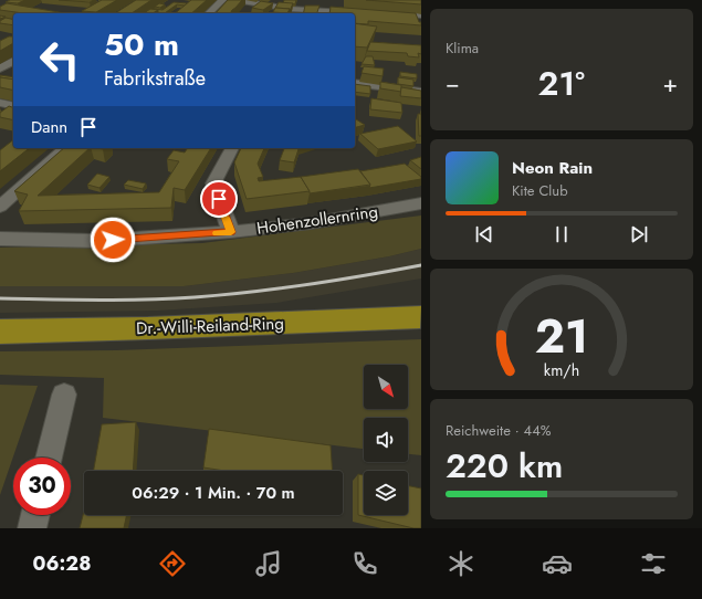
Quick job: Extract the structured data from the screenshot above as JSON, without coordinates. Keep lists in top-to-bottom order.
{
  "streets": {
    "highway": ["Dr.-Willi-Reiland-Ring"],
    "street": ["Hohenzollernring"]
  },
  "north": "bottom right",
  "page": {
    "tile": [
      "Klima",
      ["Reichweite · 44%", "220 km"]
    ],
    "turn": ["50 m", "Fabrikstraße"],
    "heat": ["−", "21°", "+"],
    "then": "Dann",
    "song": ["Neon Rain", "Kite Club"],
    "limit": "30",
    "trip": "06:29 · 1 Min. · 70 m",
    "tabs": "06:28",
    "gauge": ["21", "km/h"]
  }
}
